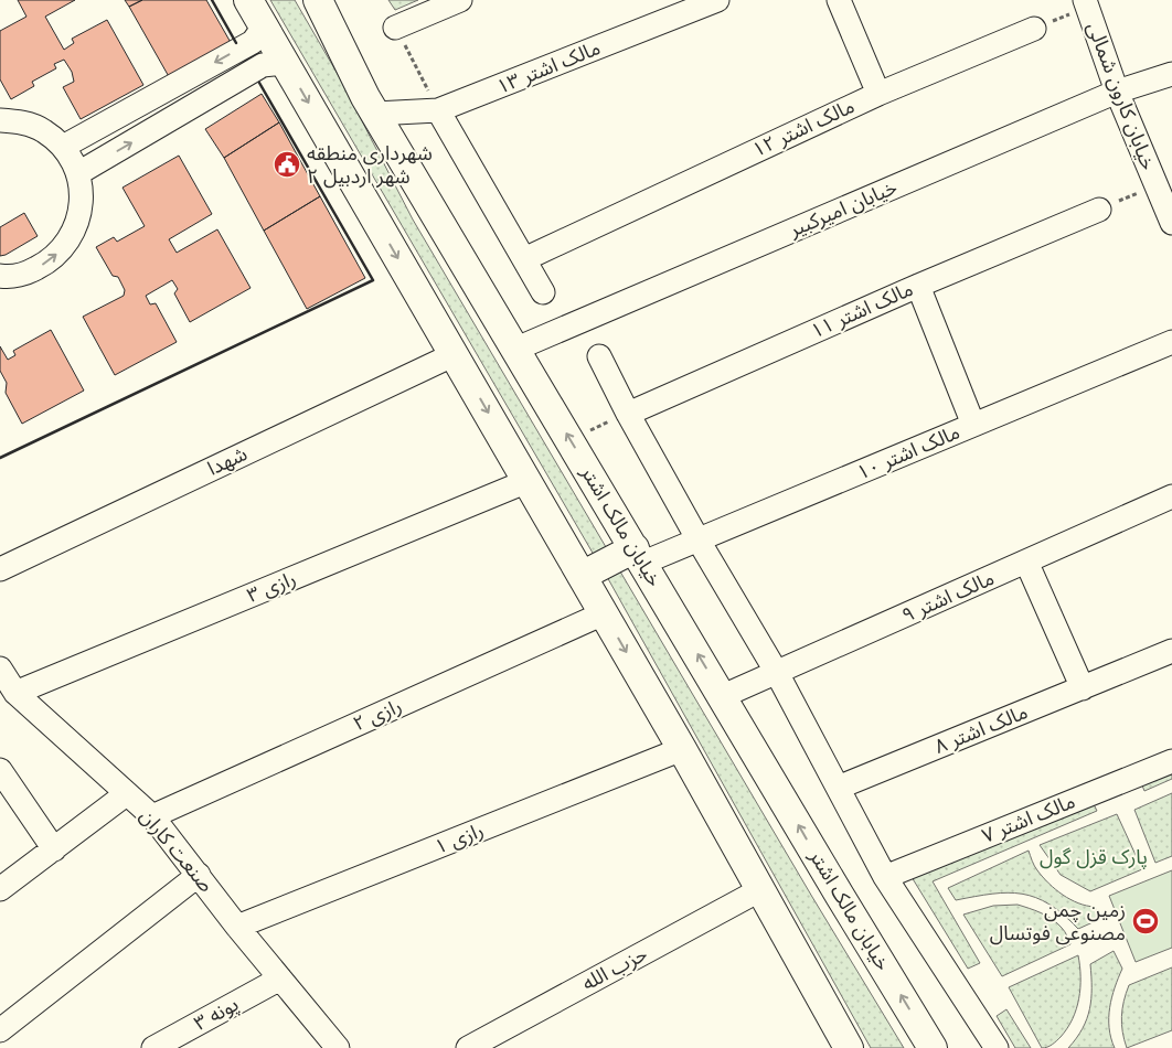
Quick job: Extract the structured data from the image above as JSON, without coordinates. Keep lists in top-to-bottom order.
{
  "streets": {
    "main road": ["خیابان مالک اشتر"],
    "street": [
      "مالک اشتر ۱۳",
      "خیابان کارون شمالی",
      "مالک اشتر ۱۲",
      "خیابان امیرکبیر",
      "مالک اشتر ۱۱",
      "مالک اشتر ۱۰",
      "شهدا",
      "رازی ۳",
      "مالک اشتر ۹",
      "رازی ۲",
      "مالک اشتر ۸",
      "مالک اشتر ۷",
      "رازی ۱",
      "صنعت کاران",
      "حزب الله",
      "پونه ۳"
    ]
  },
  "crossings": [
    ["مالک اشتر ۱۳", "خیابان مالک اشتر"],
    ["خیابان کارون شمالی", "خیابان امیرکبیر"],
    ["خیابان امیرکبیر", "خیابان مالک اشتر"],
    ["مالک اشتر ۱۰", "خیابان مالک اشتر"],
    ["خیابان مالک اشتر", "مالک اشتر ۹"],
    ["رازی ۳", "صنعت کاران"],
    ["رازی ۲", "صنعت کاران"],
    ["رازی ۱", "صنعت کاران"],
    ["صنعت کاران", "پونه ۳"]
  ],
  "parks": ["پارک قزل گول"],
  "places": {
    "public building": ["شهرداری منطقه ۲ شهر اردبیل"],
    "sports": ["زمین چمن مصنوعی فوتسال"]
  }
}
